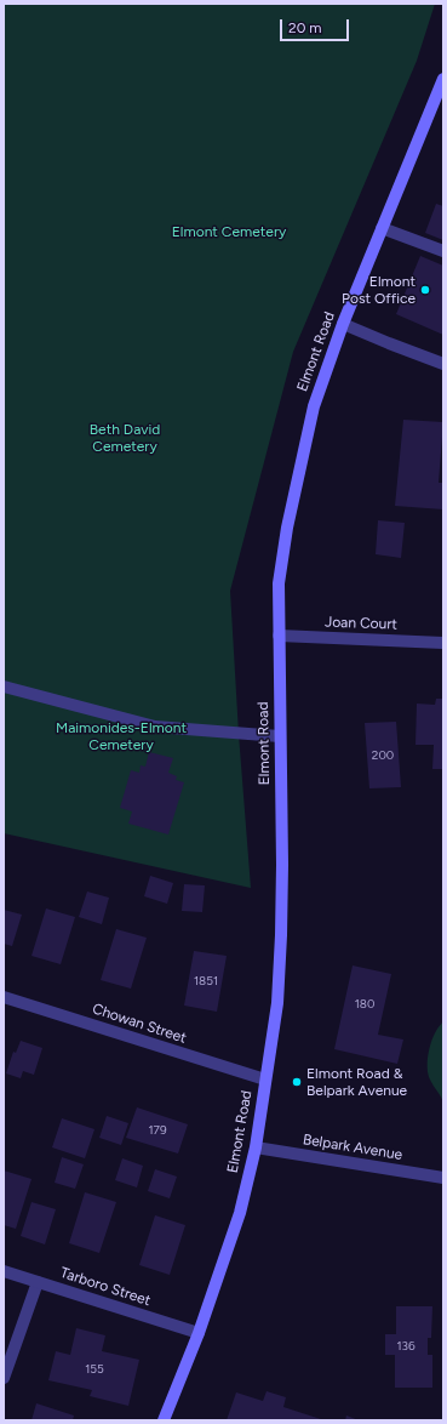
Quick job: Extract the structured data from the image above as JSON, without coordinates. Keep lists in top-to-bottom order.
{
  "streets": {
    "main road": ["Elmont Road"],
    "street": [
      "Joan Court",
      "Chowan Street",
      "Belpark Avenue",
      "Tarboro Street"
    ]
  },
  "crossings": [
    ["Elmont Road", "Joan Court"],
    ["Elmont Road", "Chowan Street"],
    ["Elmont Road", "Belpark Avenue"],
    ["Elmont Road", "Tarboro Street"]
  ],
  "parks": ["Elmont Cemetery", "Beth David Cemetery", "Maimonides-Elmont Cemetery"],
  "places": ["Elmont Post Office", "Elmont Road & Belpark Avenue"],
  "house_numbers": [
    "200",
    "1851",
    "180",
    "179",
    "136",
    "155"
  ],
  "scale_bar": "20 m"
}
